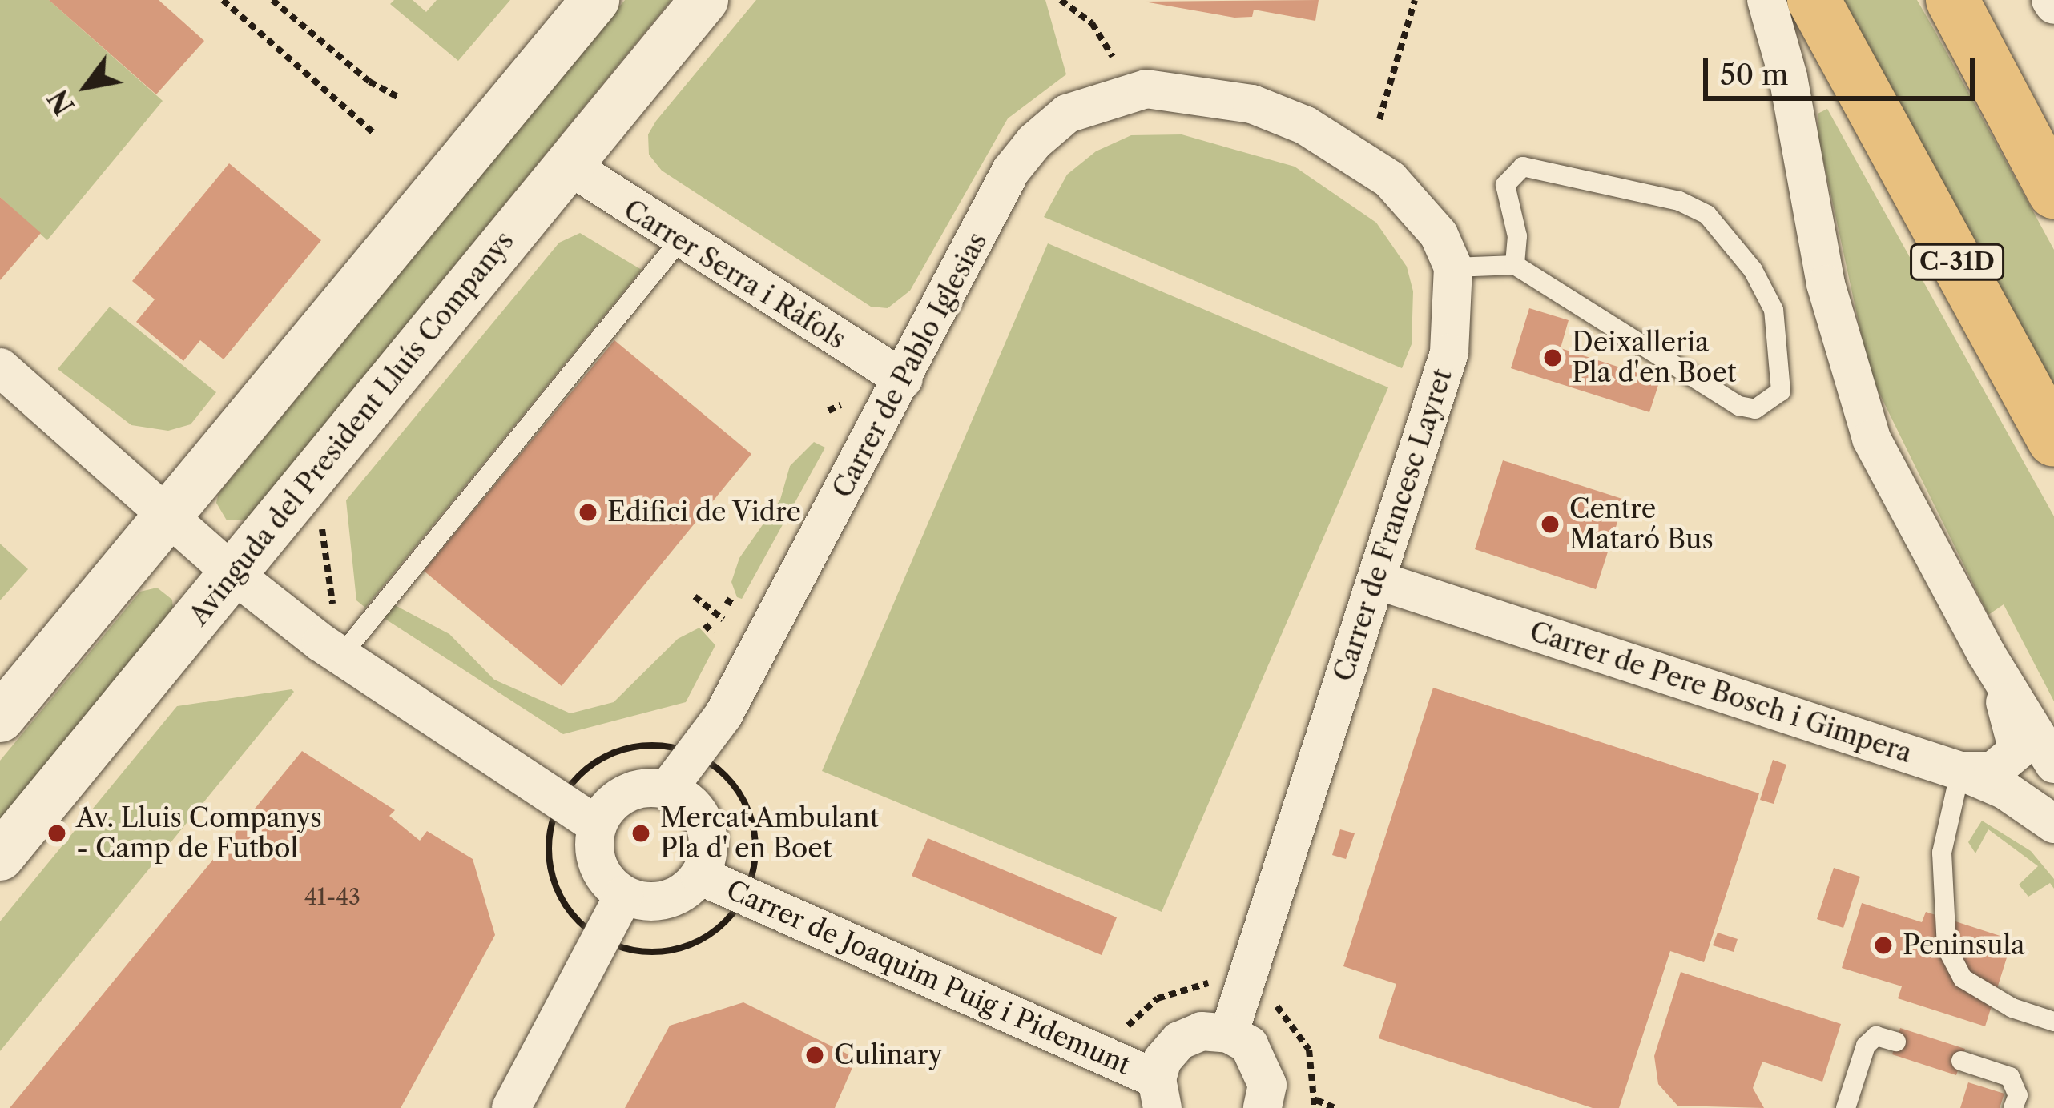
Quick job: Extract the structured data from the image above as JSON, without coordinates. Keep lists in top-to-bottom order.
{
  "streets": {
    "highway": ["C-31D"],
    "street": [
      "Carrer Serra i Ràfols",
      "Carrer de Pablo Iglesias",
      "Avinguda del President Lluís Companys",
      "Carrer de Francesc Layret",
      "Carrer de Pere Bosch i Gimpera",
      "Carrer de Joaquim Puig i Pidemunt"
    ]
  },
  "crossings": [
    ["Carrer Serra i Ràfols", "Carrer de Pablo Iglesias"],
    ["Carrer Serra i Ràfols", "Avinguda del President Lluís Companys"],
    ["Carrer de Pablo Iglesias", "Carrer de Francesc Layret"],
    ["Carrer de Pablo Iglesias", "Carrer de Joaquim Puig i Pidemunt"],
    ["Carrer de Francesc Layret", "Carrer de Pere Bosch i Gimpera"]
  ],
  "places": [
    "Deixalleria Pla d'en Boet",
    "Edifici de Vidre",
    "Centre Mataró Bus",
    "Av. Lluis Companys - Camp de Futbol",
    "Mercat Ambulant Pla d' en Boet",
    "Peninsula",
    "Culinary"
  ],
  "house_numbers": ["41-43"],
  "scale_bar": "50 m",
  "north": "bottom left"
}
